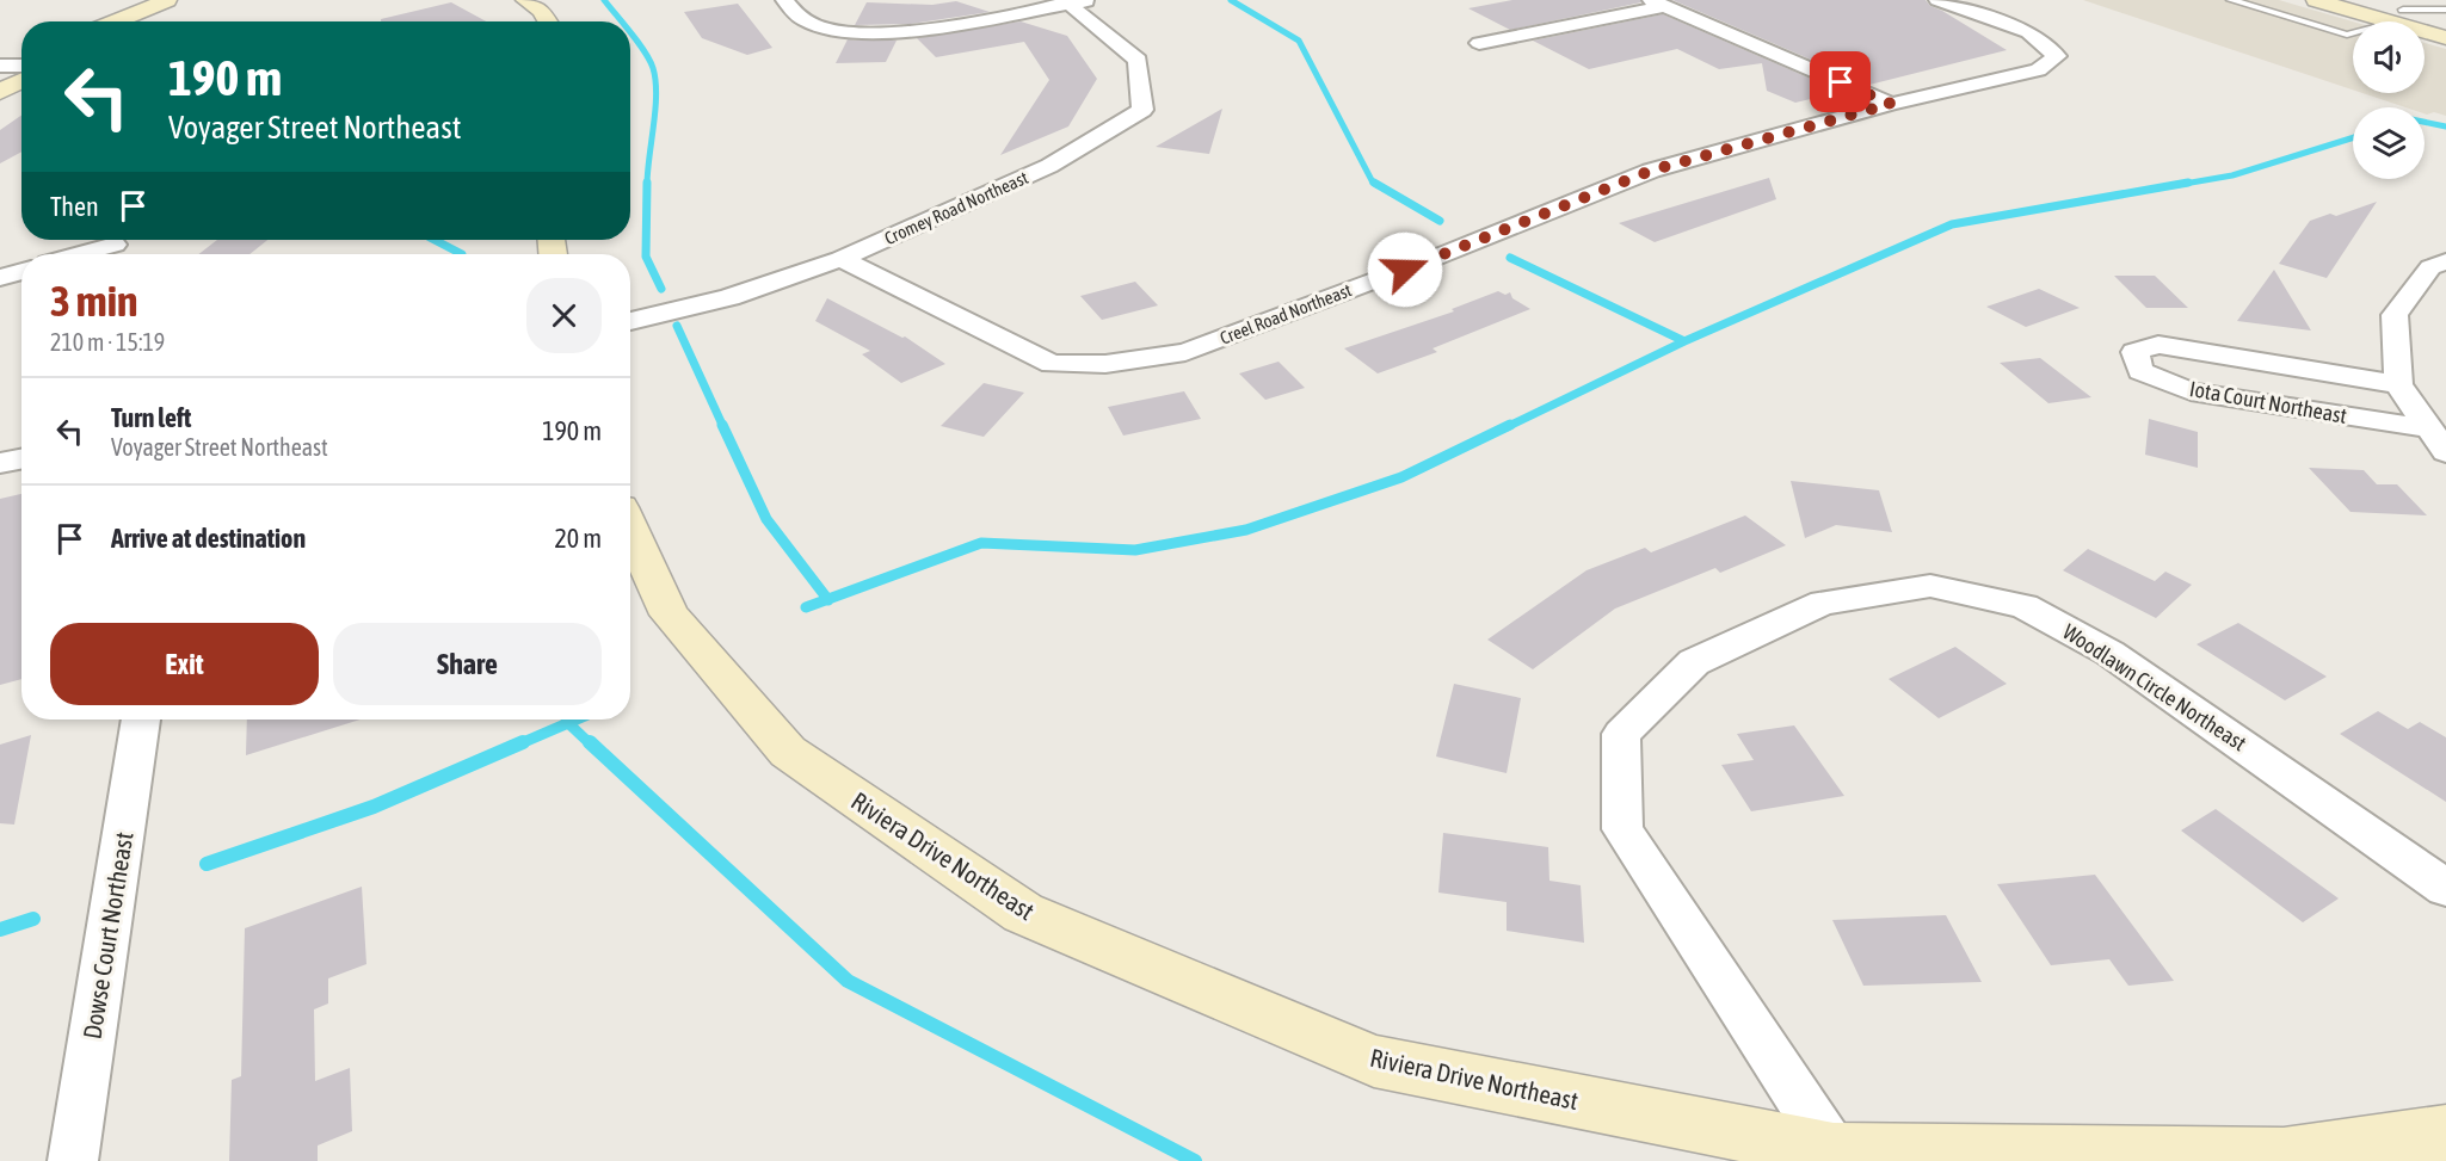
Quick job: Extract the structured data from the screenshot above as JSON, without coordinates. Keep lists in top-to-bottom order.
{
  "streets": {
    "street": [
      "Cromey Road Northeast",
      "Creel Road Northeast",
      "Iota Court Northeast",
      "Woodlawn Circle Northeast",
      "Riviera Drive Northeast",
      "Dowse Court Northeast"
    ]
  },
  "crossings": [
    ["Cromey Road Northeast", "Creel Road Northeast"],
    ["Woodlawn Circle Northeast", "Riviera Drive Northeast"]
  ],
  "page": {
    "turn": ["190 m", "Voyager Street Northeast"],
    "then": "Then",
    "heading": ["3 min", "210 m · 15:19"],
    "list": [
      {
        "name": "Turn left",
        "note": "Voyager Street Northeast",
        "value": "190 m"
      },
      {
        "name": "Arrive at destination",
        "value": "20 m"
      }
    ],
    "buttons": ["Exit", "Share"]
  }
}
